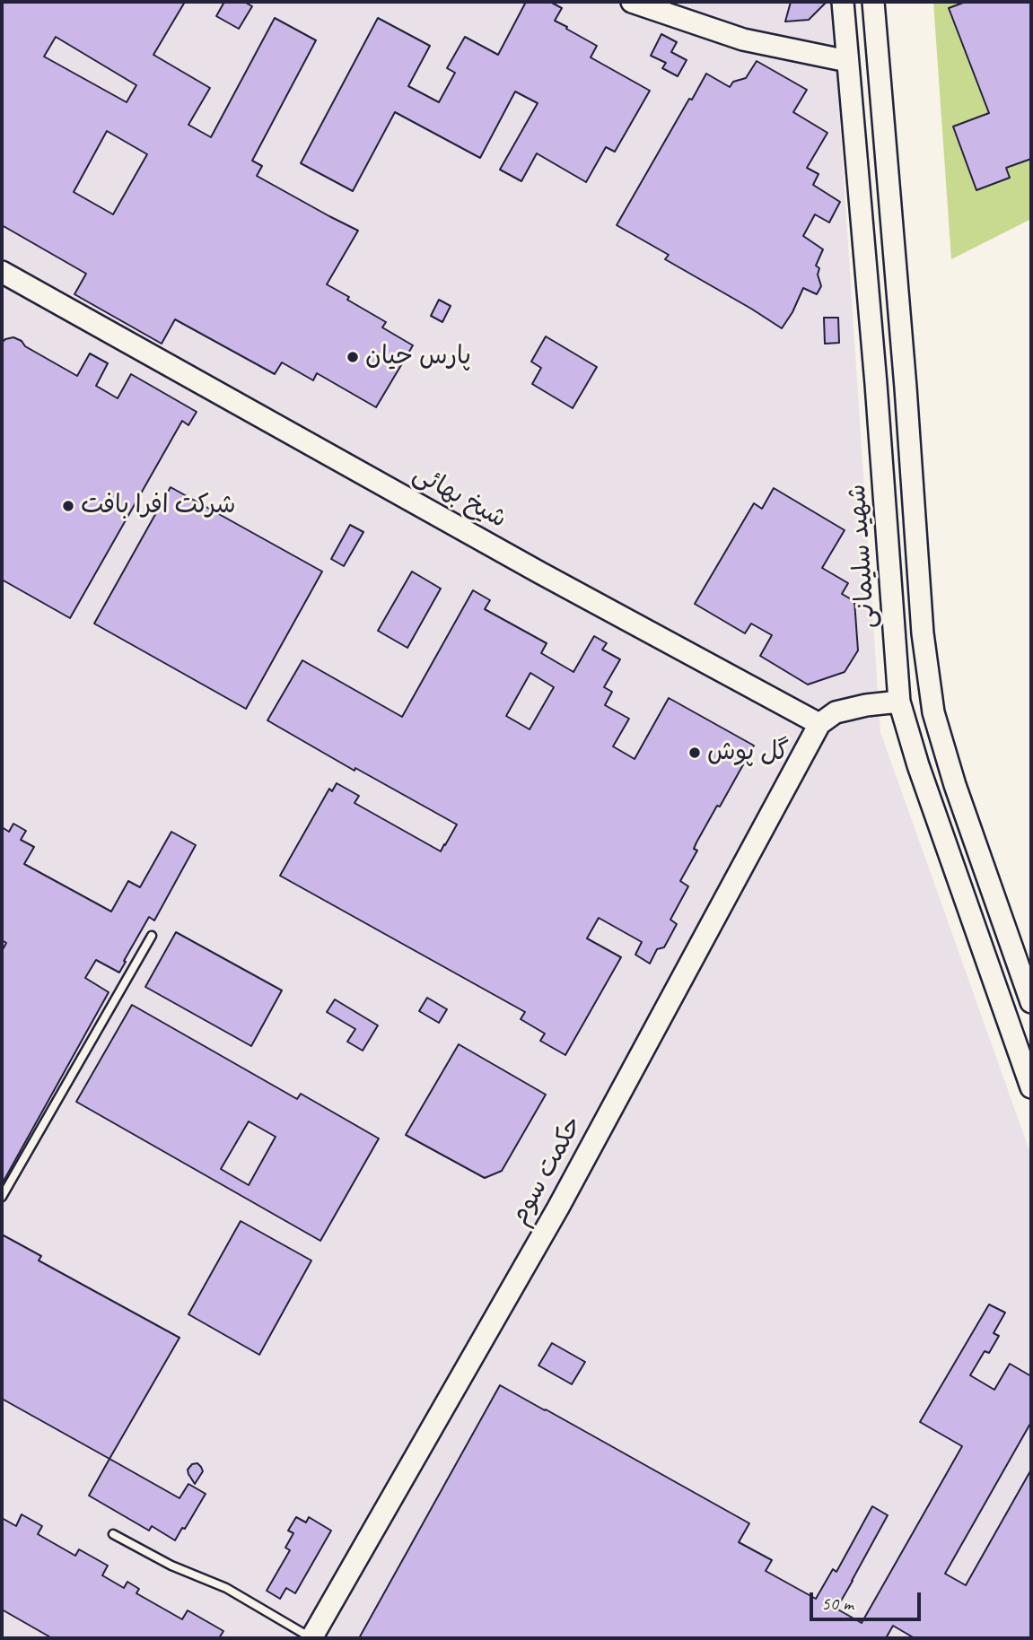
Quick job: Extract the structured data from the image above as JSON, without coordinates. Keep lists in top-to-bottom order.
{
  "streets": {
    "street": ["شیخ بهائی", "شهید سلیمانی", "حکمت سوم"]
  },
  "crossings": [
    ["شیخ بهائی", "حکمت سوم"]
  ],
  "places": ["پارس حیان", "شرکت افرا بافت", "گل پوش"],
  "scale_bar": "50 m"
}
